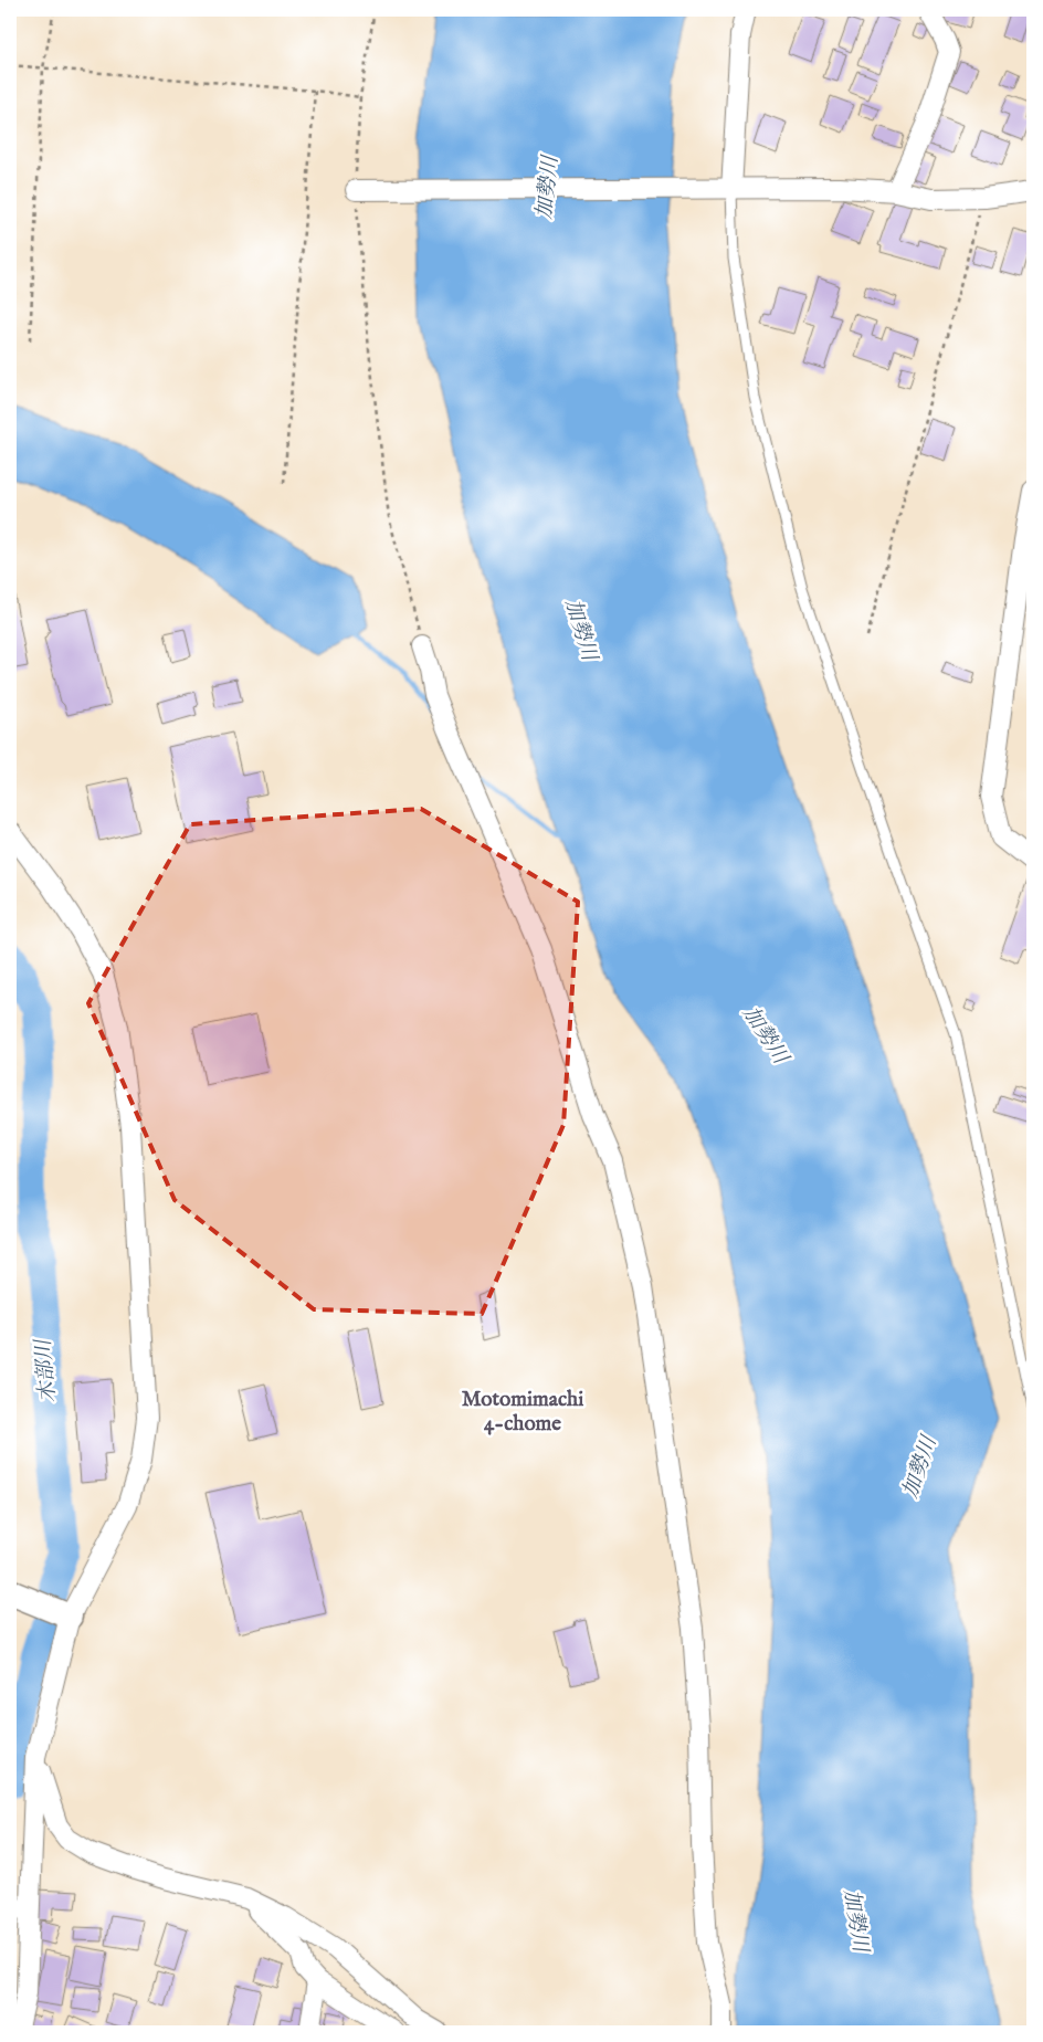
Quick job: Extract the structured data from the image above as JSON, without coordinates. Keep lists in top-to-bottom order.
{
  "districts": ["Motomimachi 4-chome"],
  "water": ["加勢川", "木部川"]
}
